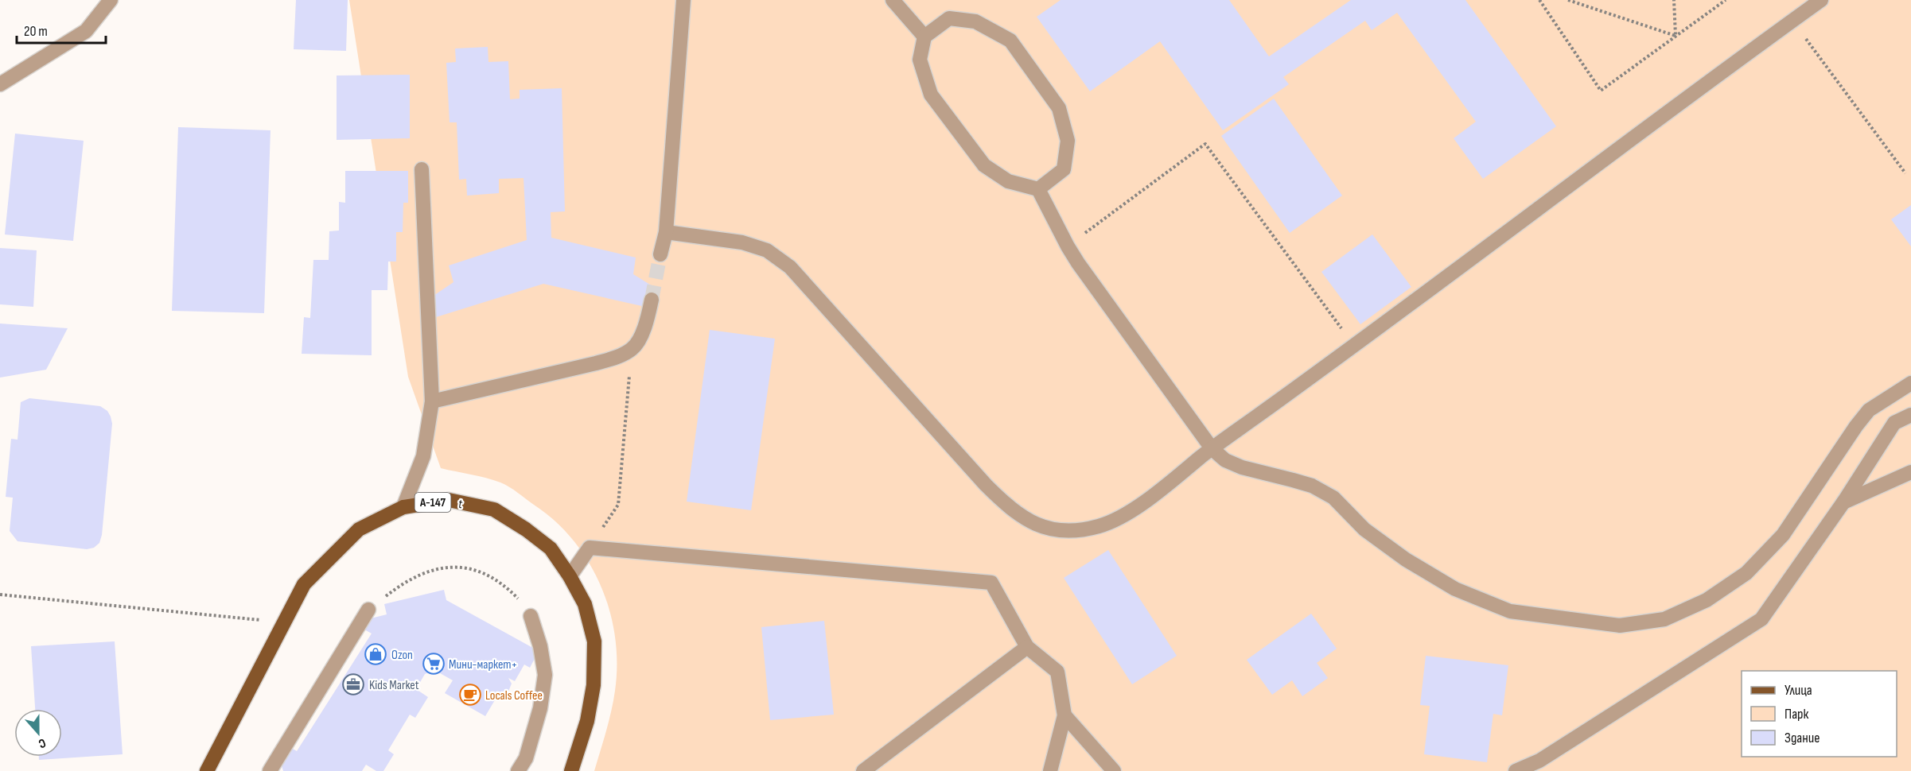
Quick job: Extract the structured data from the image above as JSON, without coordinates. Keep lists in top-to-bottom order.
{
  "streets": {
    "main road": ["А-147", "t"]
  },
  "places": {
    "shop": ["Ozon"],
    "supermarket": ["Мини-маркет+"],
    "office": ["Kids Market"],
    "cafe": ["Locals Coffee"]
  },
  "legend": ["Улица", "Парк", "Здание"],
  "scale_bar": "20 m",
  "north": "bottom"
}
